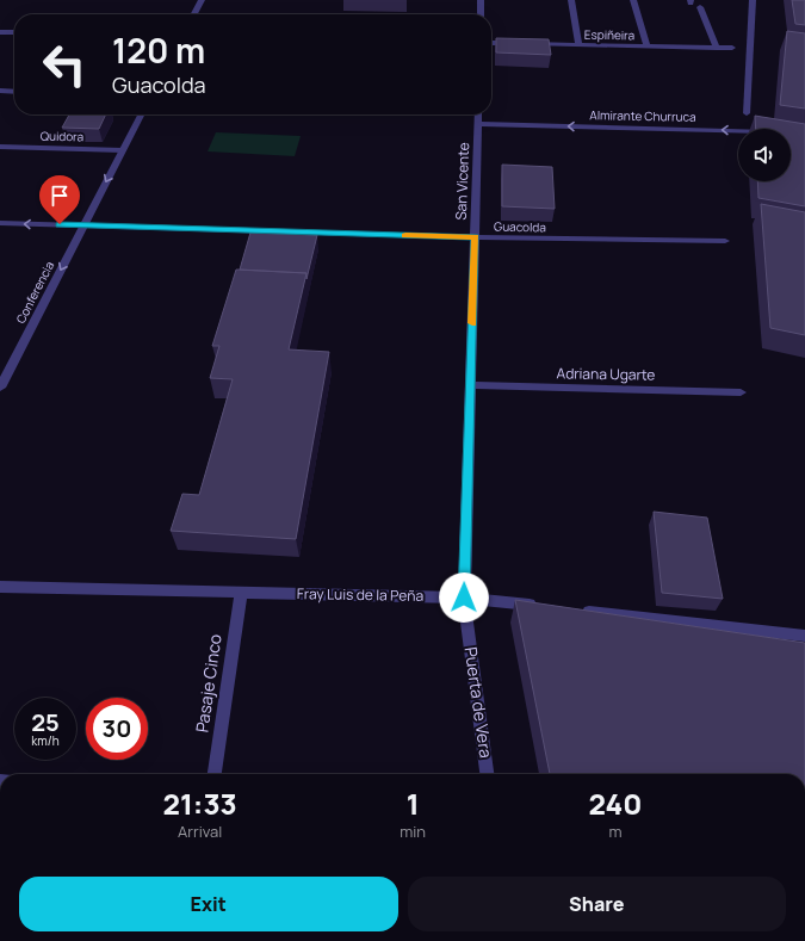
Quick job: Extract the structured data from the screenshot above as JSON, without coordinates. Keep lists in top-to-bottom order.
{
  "streets": {
    "street": [
      "Espiñeira",
      "Almirante Churruca",
      "Quidora",
      "San Vicente",
      "Guacolda",
      "Conferencia",
      "Adriana Ugarte",
      "Fray Luis de la Peña",
      "Pasaje Cinco",
      "Puerta de Vera"
    ]
  },
  "crossings": [
    ["Almirante Churruca", "San Vicente"],
    ["Quidora", "Conferencia"],
    ["San Vicente", "Guacolda"],
    ["San Vicente", "Adriana Ugarte"],
    ["San Vicente", "Fray Luis de la Peña"],
    ["San Vicente", "Puerta de Vera"],
    ["Guacolda", "Conferencia"],
    ["Fray Luis de la Peña", "Pasaje Cinco"],
    ["Fray Luis de la Peña", "Puerta de Vera"]
  ],
  "one_way": ["Almirante Churruca", "Conferencia"],
  "page": {
    "turn": ["120 m", "Guacolda"],
    "speed": "25 km/h",
    "limit": "30",
    "eta": [
      "21:33",
      "Arrival",
      "1",
      "min",
      "240",
      "m"
    ],
    "buttons": ["Exit", "Share"]
  }
}
